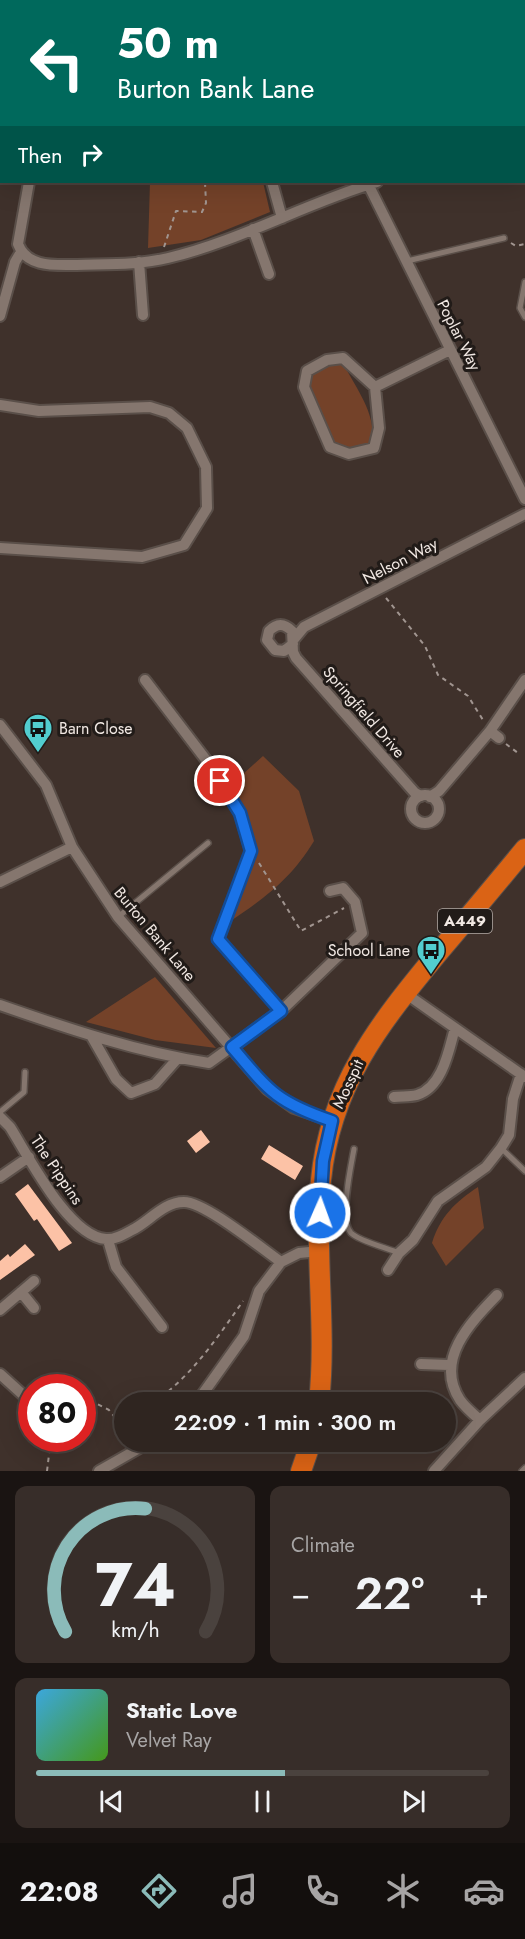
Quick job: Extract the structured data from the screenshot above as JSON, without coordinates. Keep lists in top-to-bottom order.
{
  "streets": {
    "highway": ["A449", "Mosspit"],
    "street": [
      "Poplar Way",
      "Nelson Way",
      "Springfield Drive",
      "Burton Bank Lane",
      "The Pippins"
    ]
  },
  "crossings": [
    ["Nelson Way", "Springfield Drive"],
    ["A449", "Mosspit"],
    ["Burton Bank Lane", "Mosspit"]
  ],
  "places": {
    "bus stop": ["Barn Close", "School Lane"]
  },
  "page": {
    "turn": ["50 m", "Burton Bank Lane"],
    "then": "Then",
    "limit": "80",
    "trip": "22:09 · 1 min · 300 m",
    "tile": "Climate",
    "heat": ["−", "22°", "+"],
    "song": ["Static Love", "Velvet Ray"],
    "tabs": "22:08",
    "gauge": ["74", "km/h"]
  }
}
